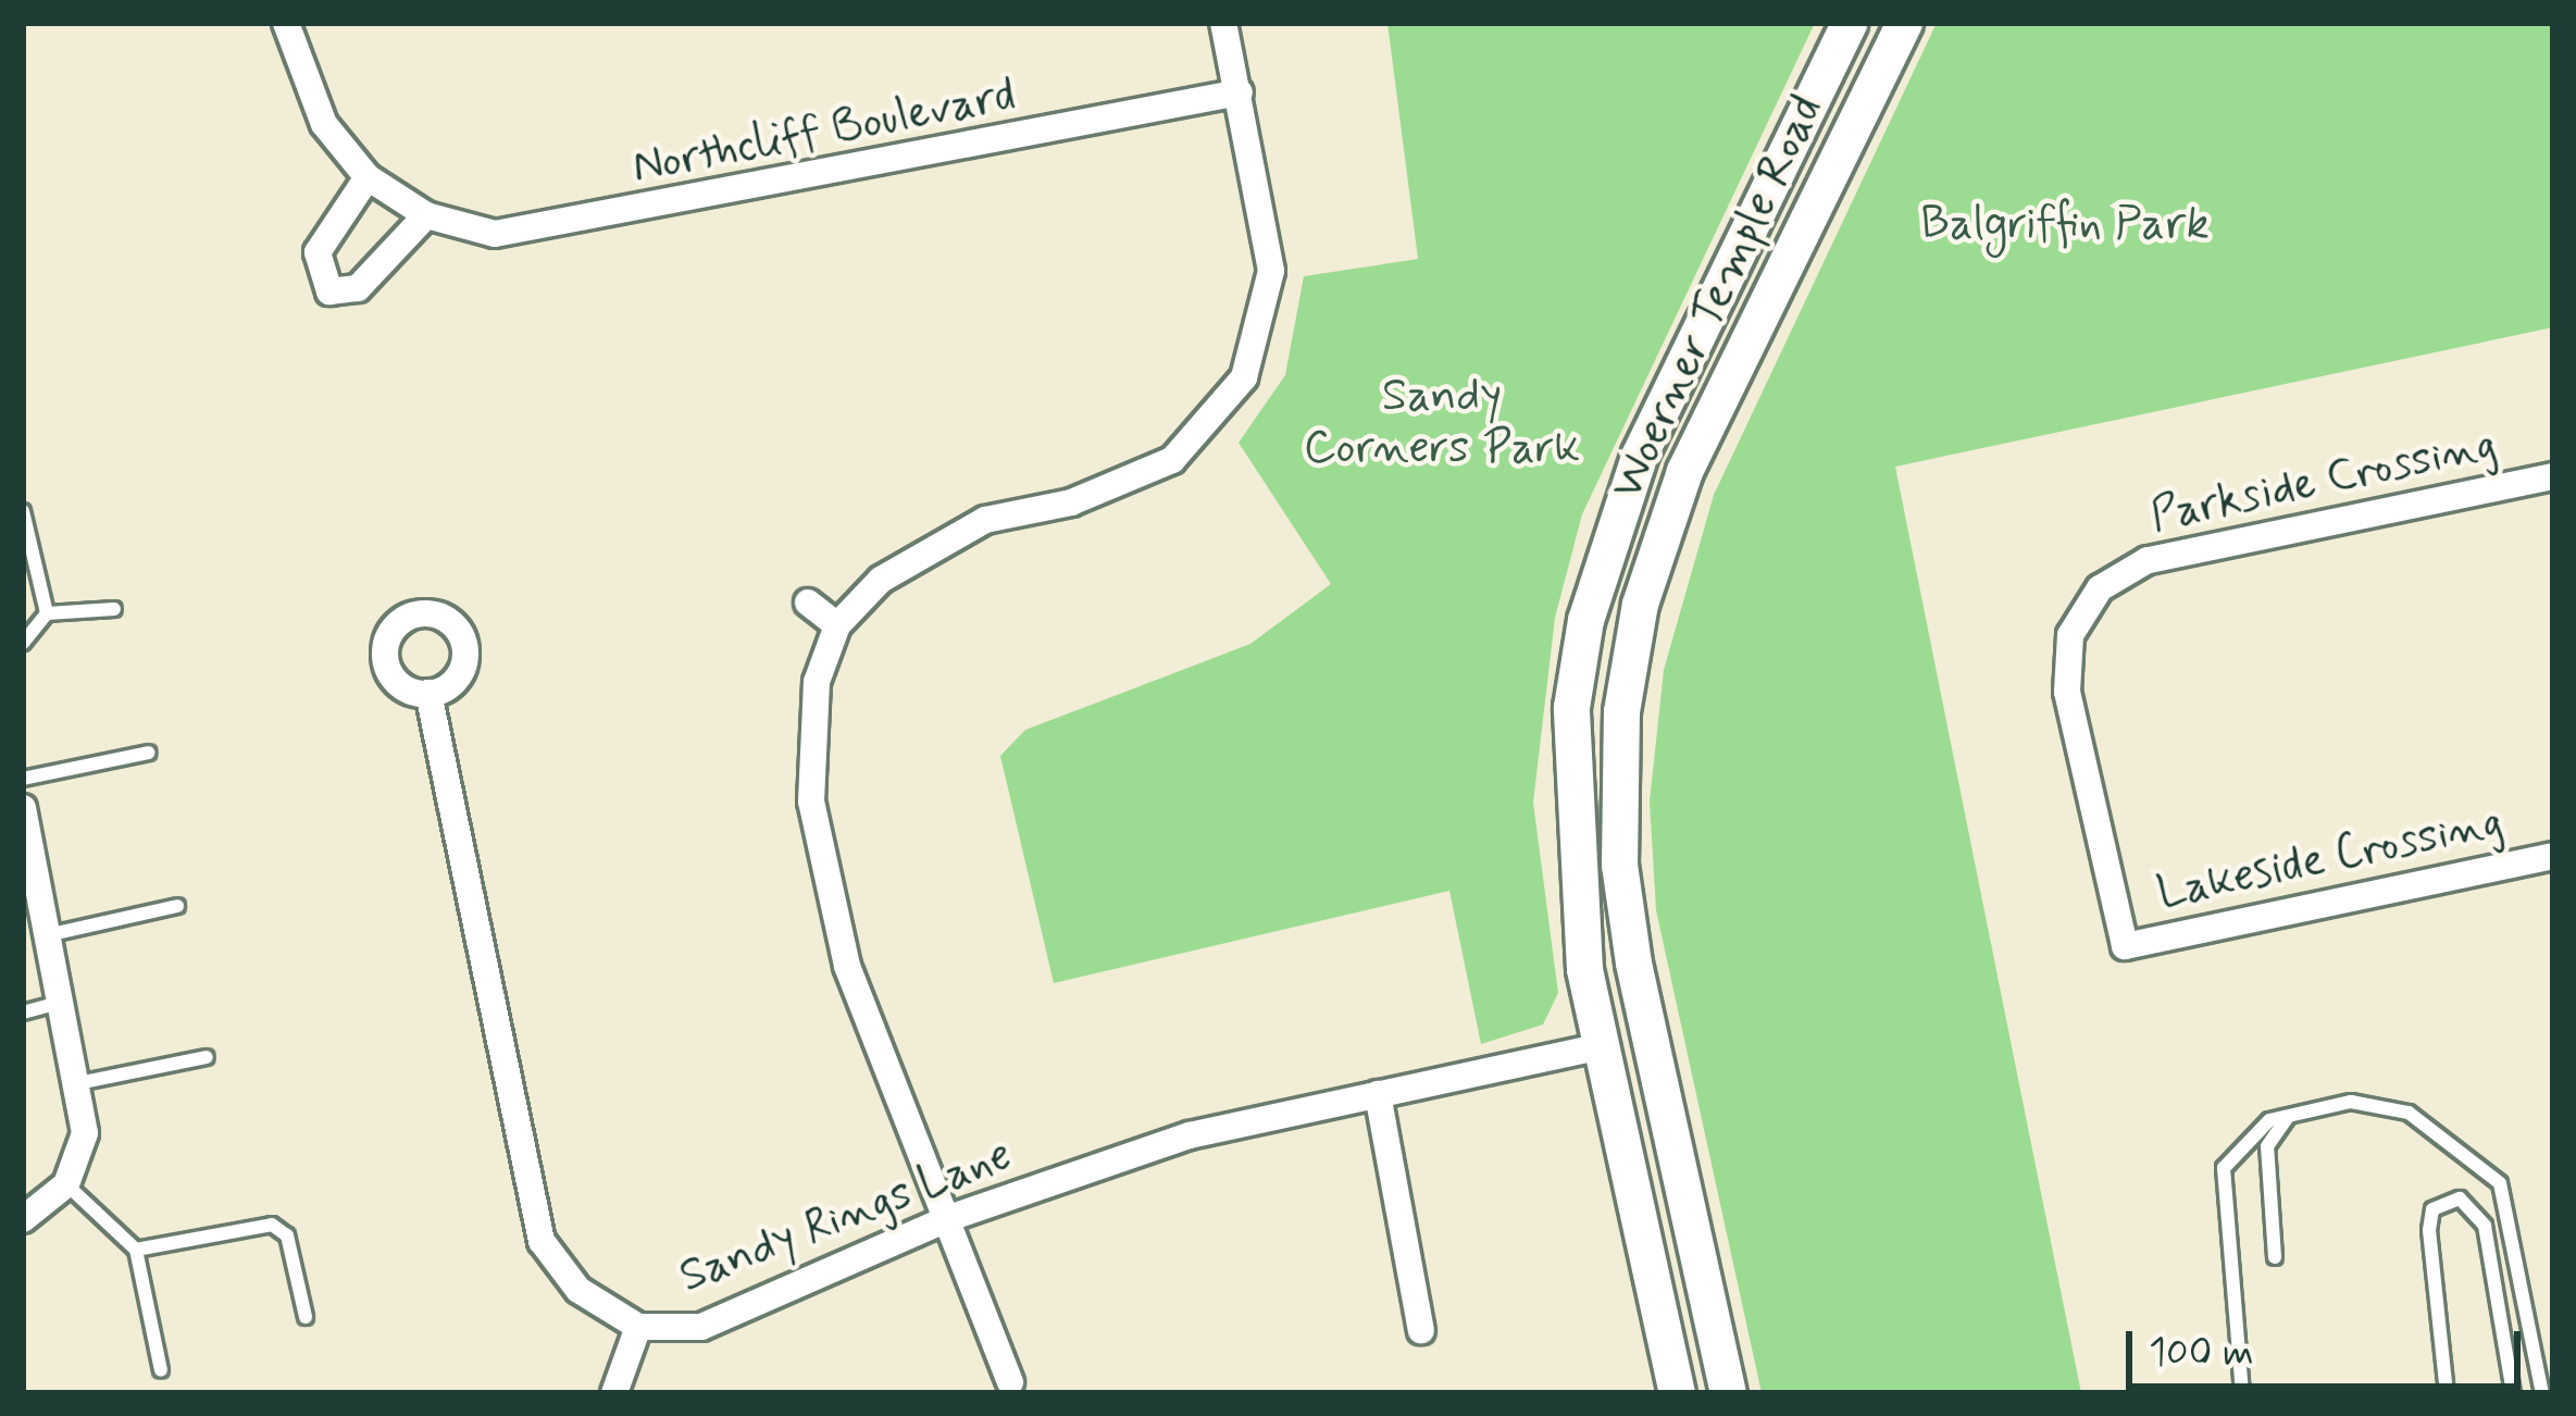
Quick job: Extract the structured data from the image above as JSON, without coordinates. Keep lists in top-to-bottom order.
{
  "streets": {
    "main road": ["Woerner Temple Road"],
    "street": [
      "Northcliff Boulevard",
      "Parkside Crossing",
      "Lakeside Crossing",
      "Sandy Rings Lane"
    ]
  },
  "crossings": [
    ["Woerner Temple Road", "Sandy Rings Lane"],
    ["Parkside Crossing", "Lakeside Crossing"]
  ],
  "parks": ["Balgriffin Park", "Sandy Corners Park"],
  "scale_bar": "100 m"
}
